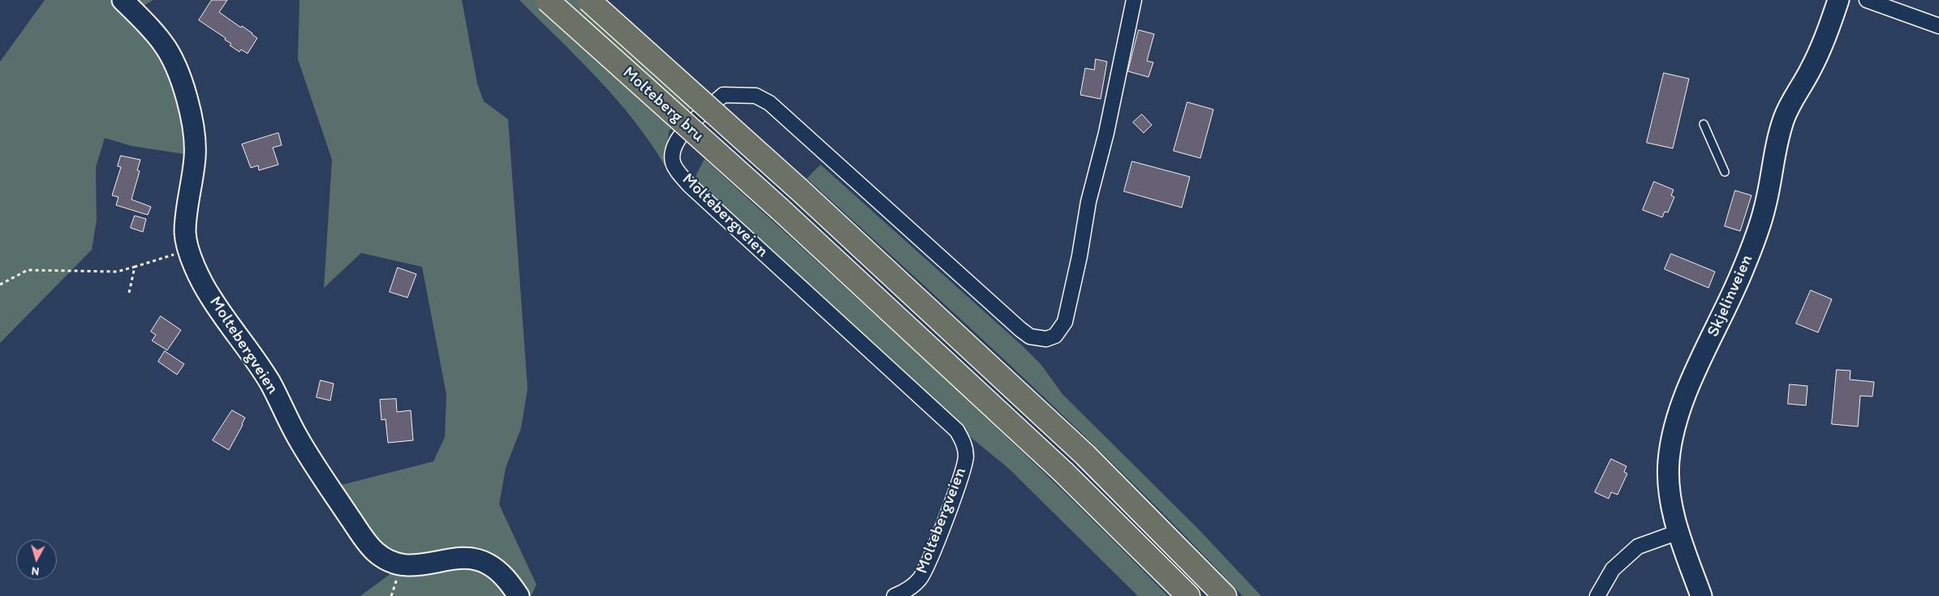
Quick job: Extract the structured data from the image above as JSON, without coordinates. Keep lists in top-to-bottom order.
{
  "streets": {
    "highway": ["Molteberg bru"],
    "main road": ["Moltebergveien", "Skjelinveien"]
  },
  "north": "bottom"
}
